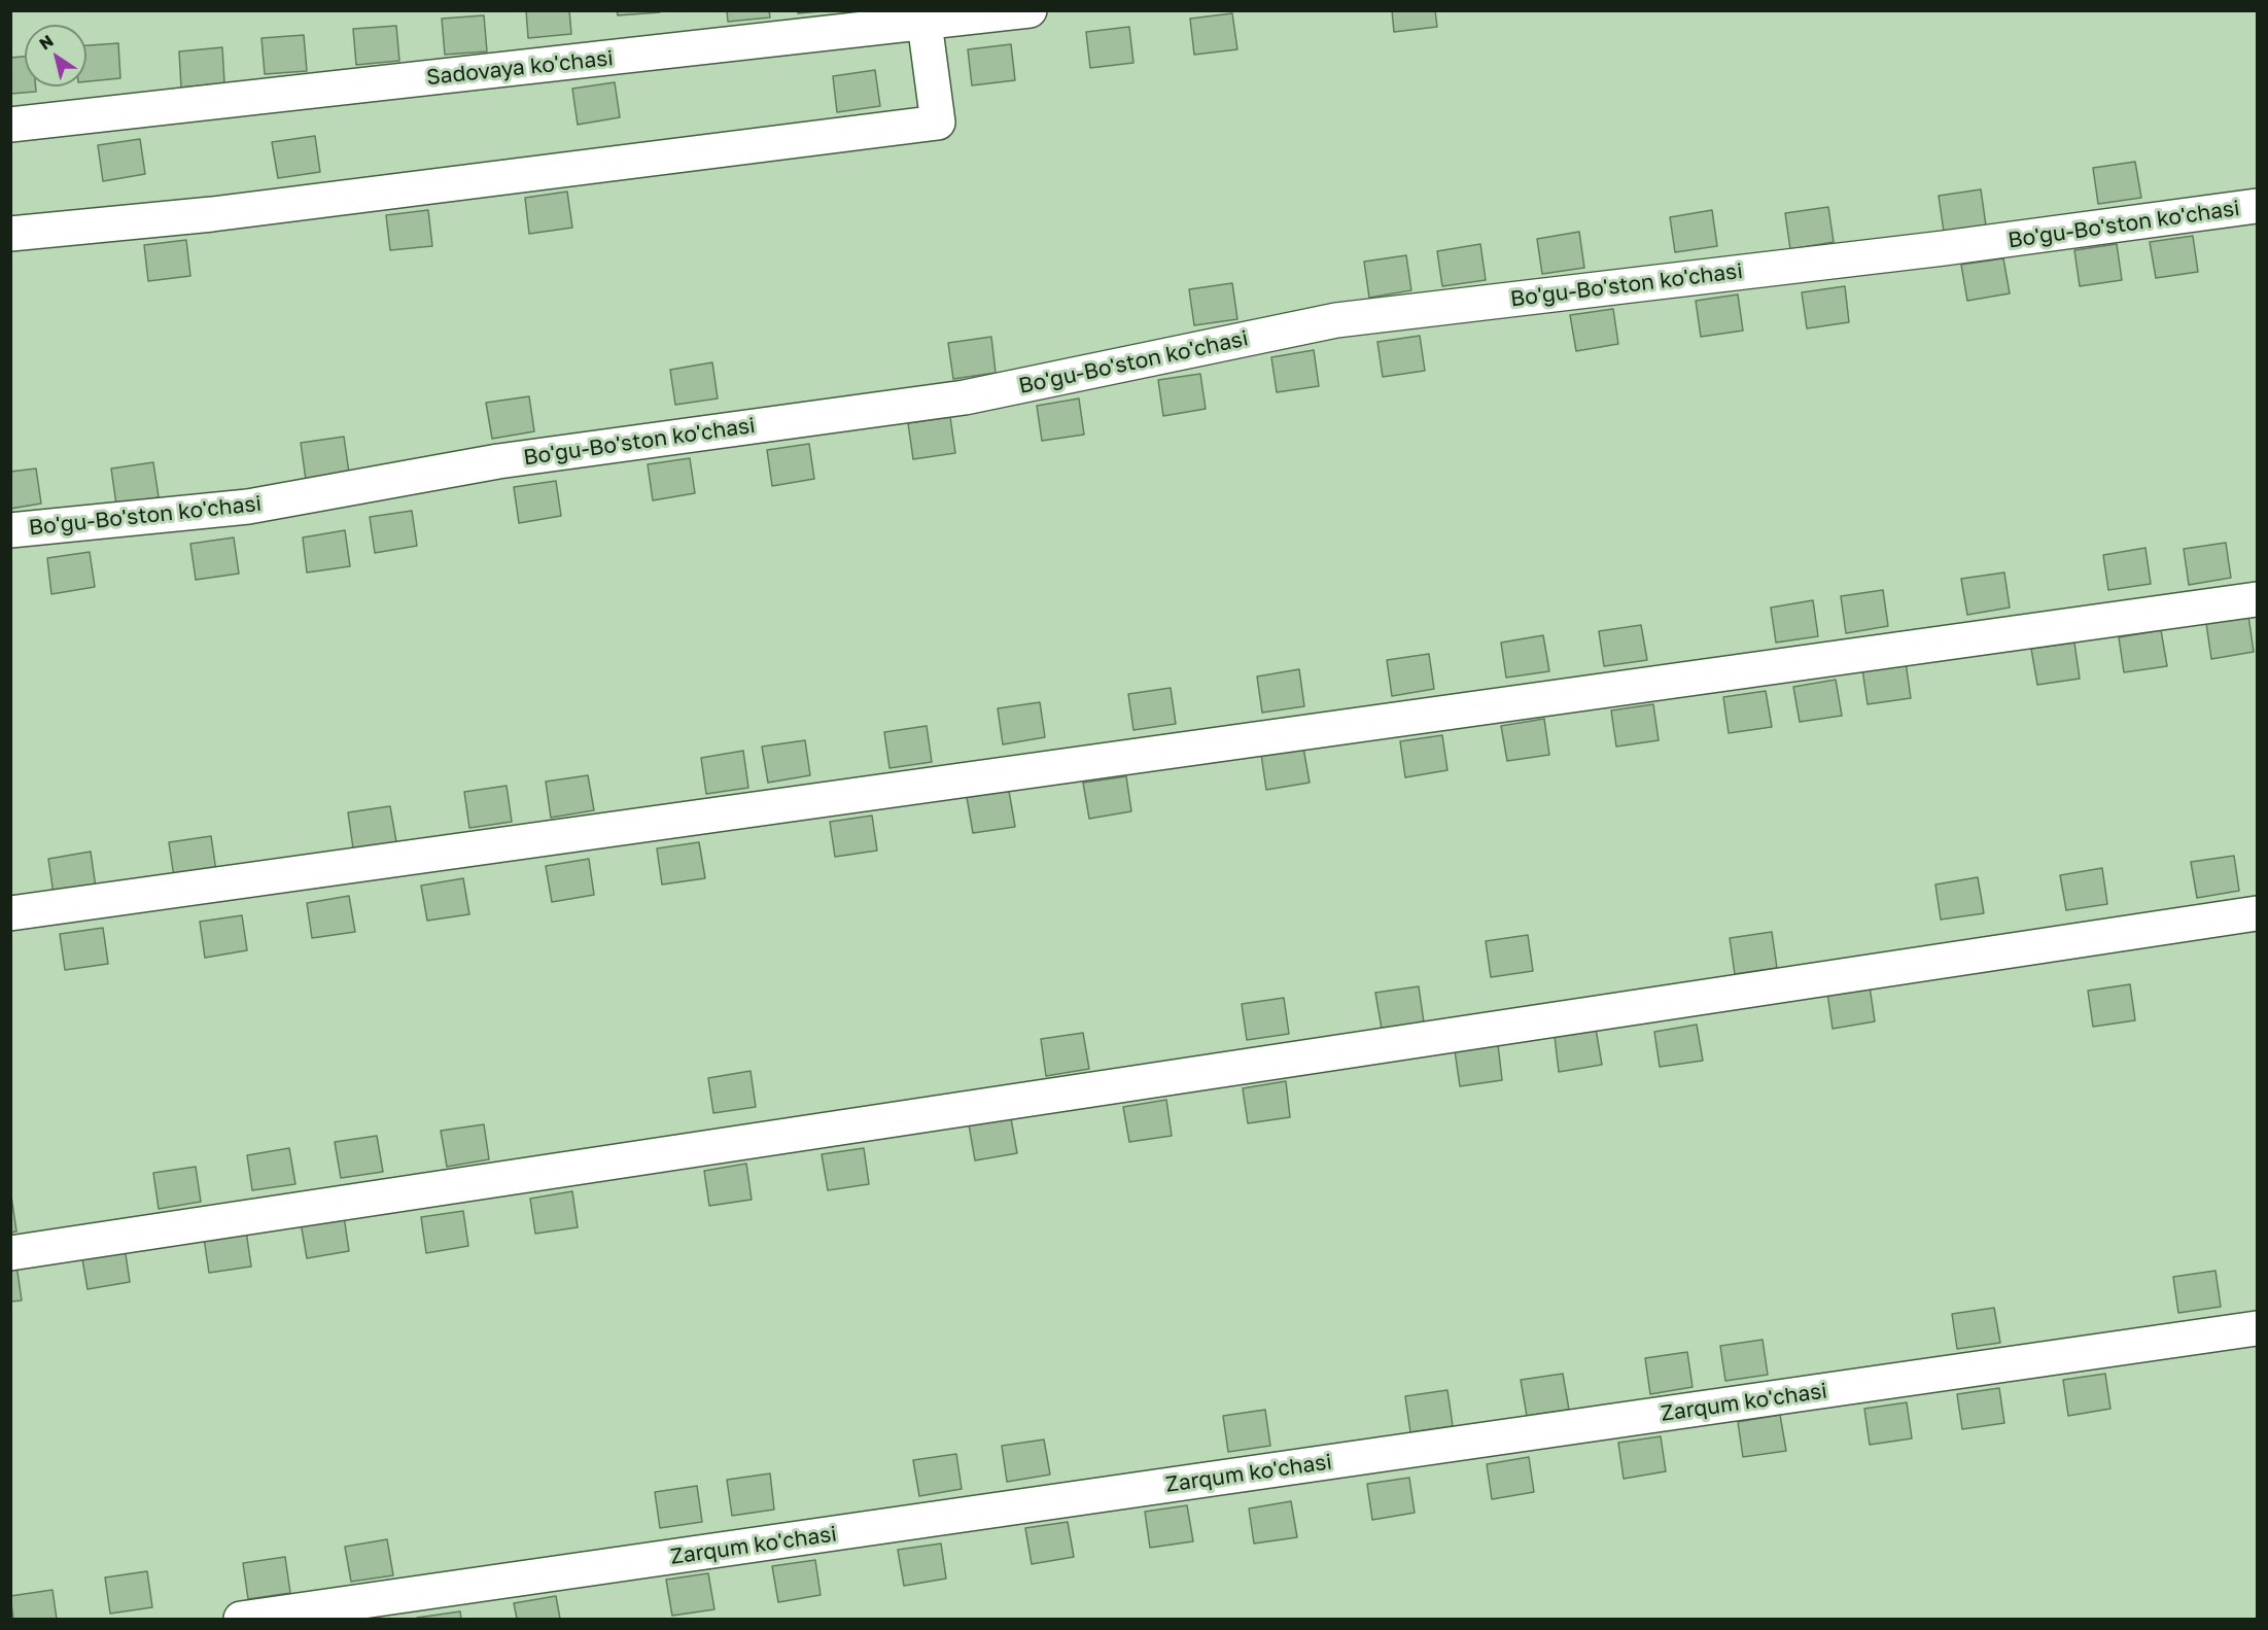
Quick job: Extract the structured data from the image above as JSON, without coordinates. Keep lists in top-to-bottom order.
{
  "streets": {
    "street": ["Sadovaya ko'chasi", "Bo'gu-Bo'ston ko'chasi", "Zarqum ko'chasi"]
  },
  "north": "top left"
}
